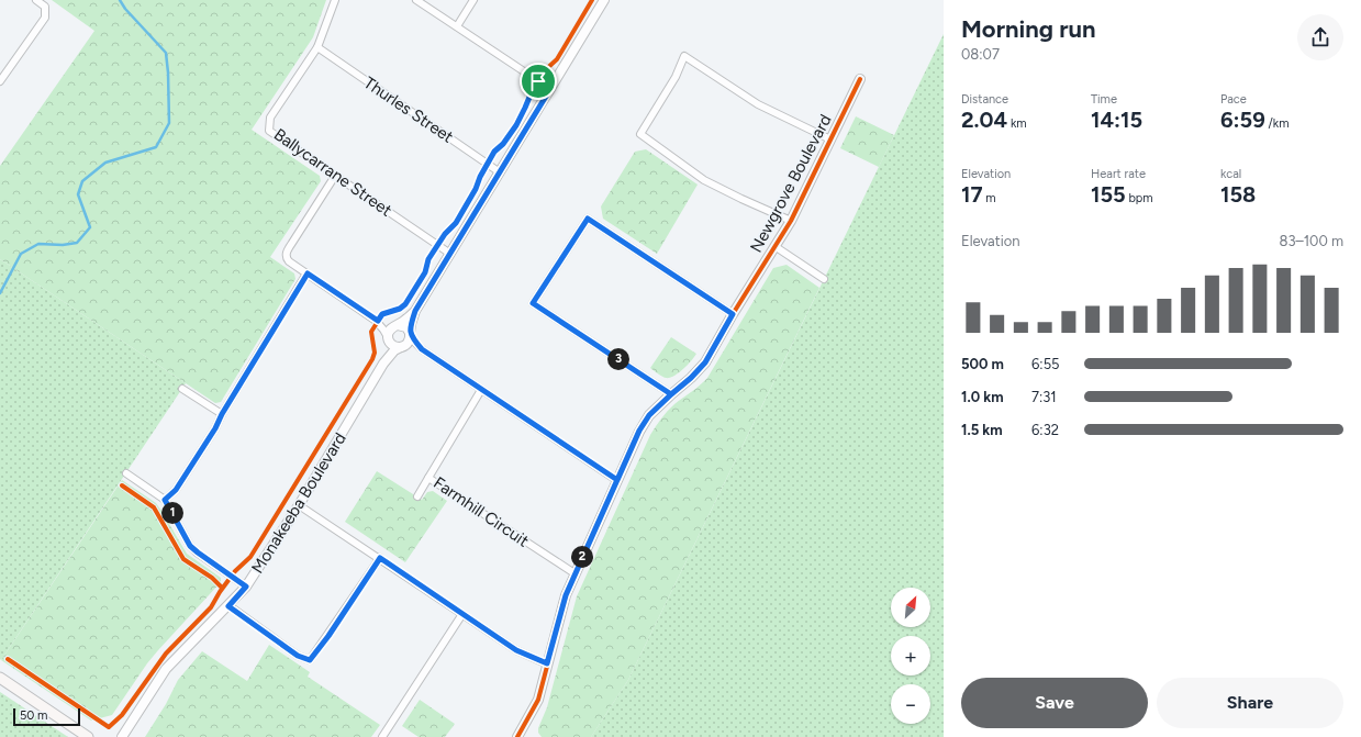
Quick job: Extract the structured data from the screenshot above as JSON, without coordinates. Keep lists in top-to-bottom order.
{
  "streets": {
    "street": [
      "Thurles Street",
      "Ballycarrane Street",
      "Newgrove Boulevard",
      "Monakeeba Boulevard",
      "Farmhill Circuit"
    ]
  },
  "crossings": [
    ["Thurles Street", "Ballycarrane Street"],
    ["Newgrove Boulevard", "Farmhill Circuit"]
  ],
  "scale_bar": "50 m",
  "north": "top right",
  "page": {
    "heading": ["Morning run", "08:07"],
    "stats": [
      ["Distance", "2.04 km"],
      ["Time", "14:15"],
      ["Pace", "6:59 /km"],
      ["Elevation", "17 m"],
      ["Heart rate", "155 bpm"],
      ["kcal", "158"]
    ],
    "chart": ["Elevation", "83–100 m"],
    "list": [
      {
        "name": "500 m",
        "note": "6:55"
      },
      {
        "name": "1.0 km",
        "note": "7:31"
      },
      {
        "name": "1.5 km",
        "note": "6:32"
      }
    ],
    "pins": ["3", "1", "2"],
    "map_buttons": ["+", "−"],
    "buttons": ["Save", "Share"],
    "scale": "50 m"
  }
}
